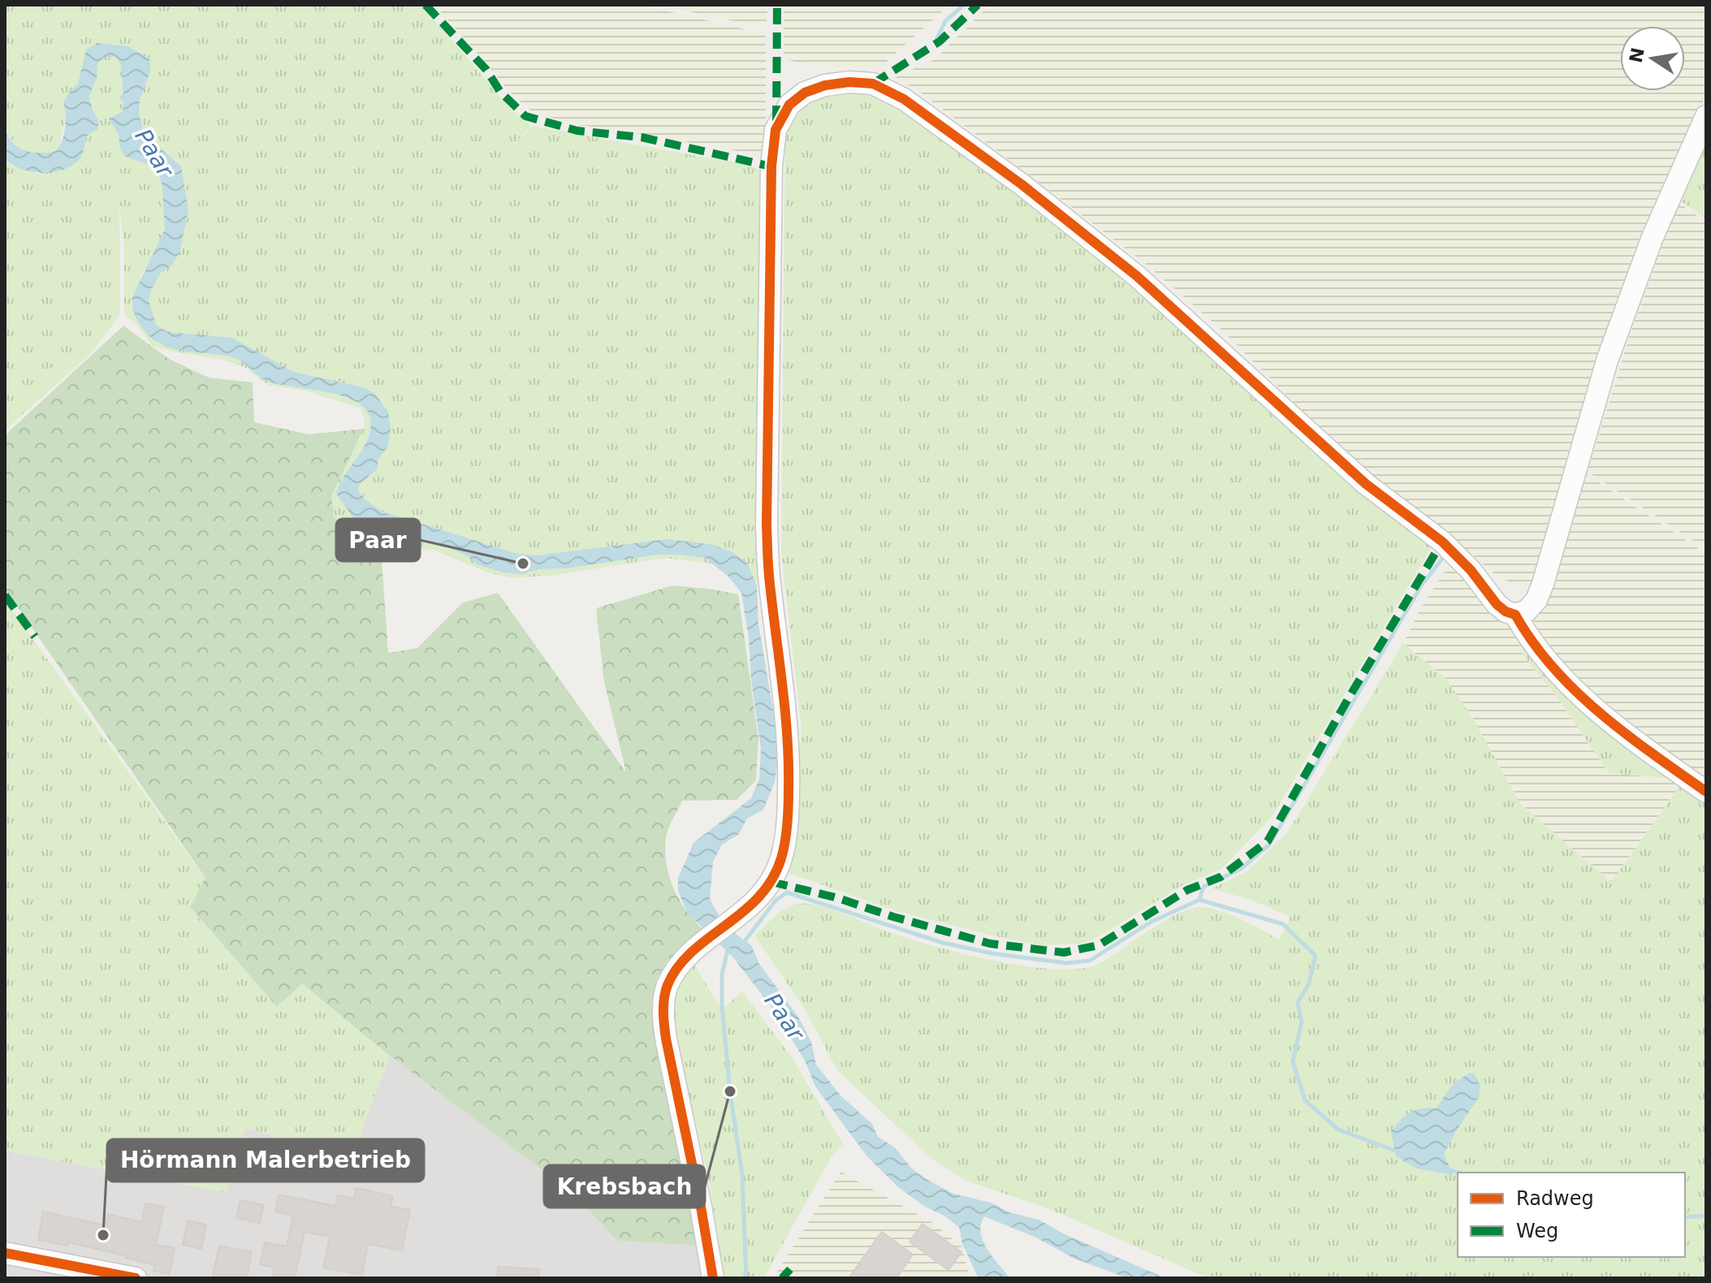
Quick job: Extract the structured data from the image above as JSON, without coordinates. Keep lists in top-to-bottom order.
{
  "water": ["Paar"],
  "places": ["Paar", "Krebsbach", "Hörmann Malerbetrieb"],
  "legend": ["Radweg", "Weg"],
  "north": "left"
}
